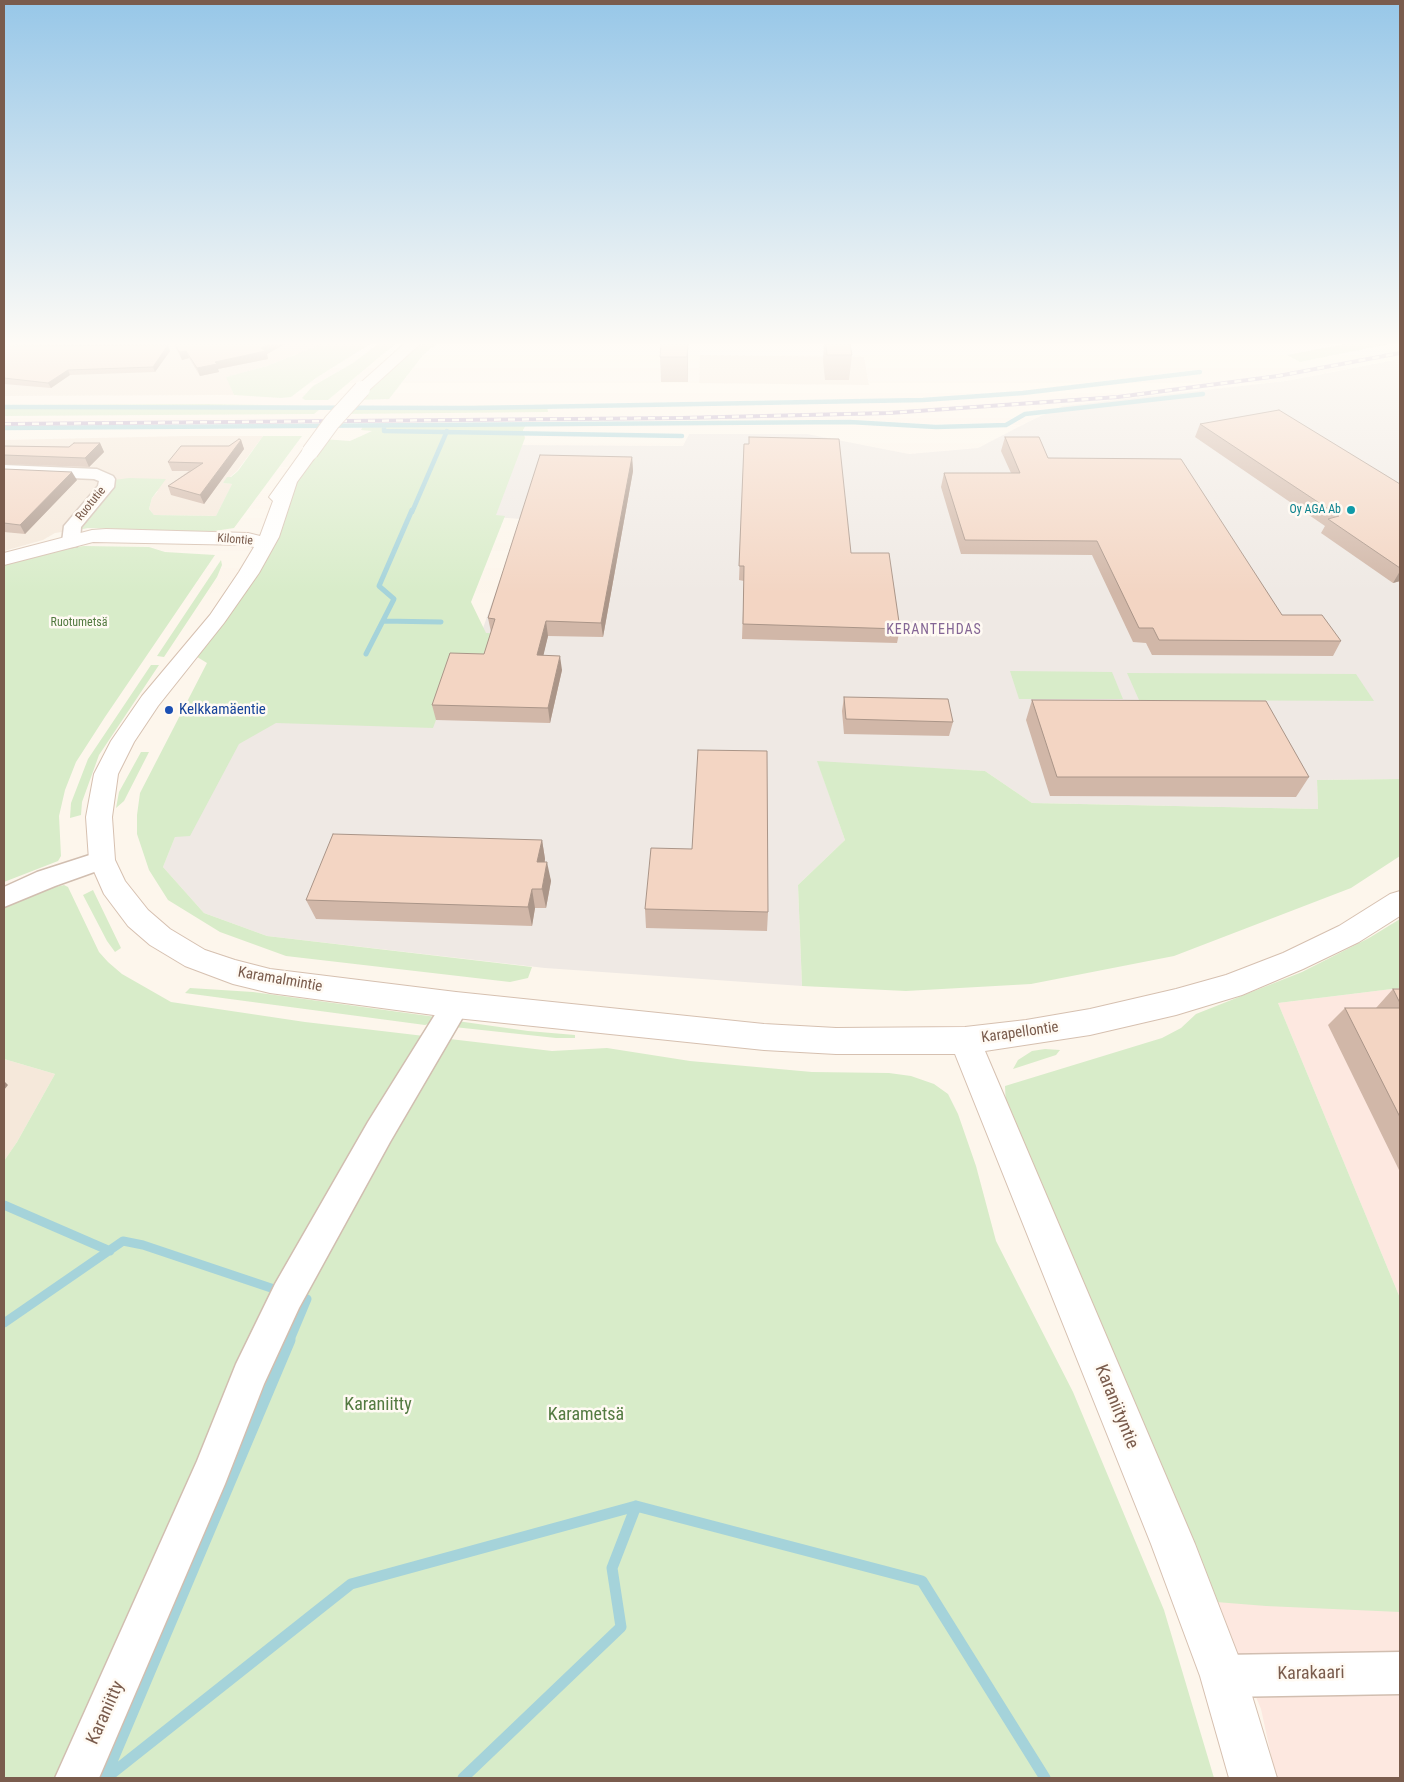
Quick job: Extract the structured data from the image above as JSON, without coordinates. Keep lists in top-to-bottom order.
{
  "streets": {
    "street": [
      "Ruotutie",
      "Kilontie",
      "Karamalmintie",
      "Karapellontie",
      "Karaniityntie",
      "Karakaari",
      "Karaniitty"
    ]
  },
  "crossings": [
    ["Ruotutie", "Kilontie"],
    ["Kilontie", "Karamalmintie"],
    ["Karamalmintie", "Karapellontie"],
    ["Karamalmintie", "Karaniitty"],
    ["Karapellontie", "Karaniityntie"],
    ["Karaniityntie", "Karakaari"]
  ],
  "districts": ["KERANTEHDAS"],
  "parks": ["Ruotumetsä", "Karaniitty", "Karametsä"],
  "places": ["Oy AGA Ab", "Kelkkamäentie"]
}
